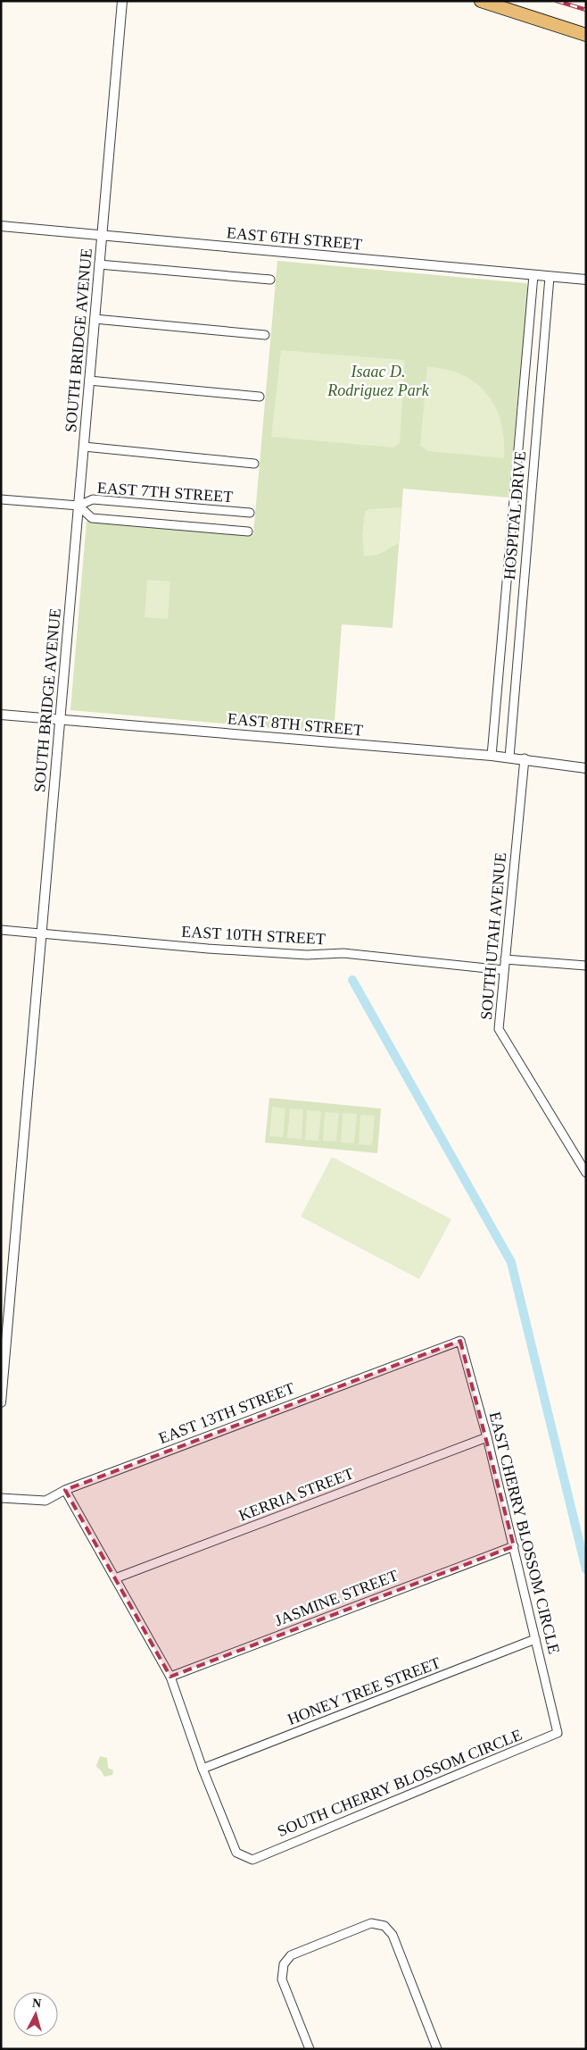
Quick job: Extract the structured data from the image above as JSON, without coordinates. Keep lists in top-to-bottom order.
{
  "streets": {
    "street": [
      "EAST 6TH STREET",
      "SOUTH BRIDGE AVENUE",
      "EAST 7TH STREET",
      "HOSPITAL DRIVE",
      "EAST 8TH STREET",
      "EAST 10TH STREET",
      "SOUTH UTAH AVENUE",
      "EAST 13TH STREET",
      "KERRIA STREET",
      "EAST CHERRY BLOSSOM CIRCLE",
      "JASMINE STREET",
      "HONEY TREE STREET",
      "SOUTH CHERRY BLOSSOM CIRCLE"
    ]
  },
  "crossings": [
    ["EAST 6TH STREET", "SOUTH BRIDGE AVENUE"],
    ["EAST 6TH STREET", "HOSPITAL DRIVE"],
    ["SOUTH BRIDGE AVENUE", "EAST 7TH STREET"],
    ["SOUTH BRIDGE AVENUE", "EAST 8TH STREET"],
    ["SOUTH BRIDGE AVENUE", "EAST 10TH STREET"],
    ["HOSPITAL DRIVE", "EAST 8TH STREET"],
    ["EAST 8TH STREET", "SOUTH UTAH AVENUE"],
    ["EAST 10TH STREET", "SOUTH UTAH AVENUE"],
    ["EAST 13TH STREET", "EAST CHERRY BLOSSOM CIRCLE"],
    ["KERRIA STREET", "EAST CHERRY BLOSSOM CIRCLE"],
    ["EAST CHERRY BLOSSOM CIRCLE", "JASMINE STREET"],
    ["EAST CHERRY BLOSSOM CIRCLE", "HONEY TREE STREET"],
    ["EAST CHERRY BLOSSOM CIRCLE", "SOUTH CHERRY BLOSSOM CIRCLE"],
    ["HONEY TREE STREET", "SOUTH CHERRY BLOSSOM CIRCLE"]
  ],
  "parks": ["Isaac D. Rodriguez Park"],
  "north": "top"
}
